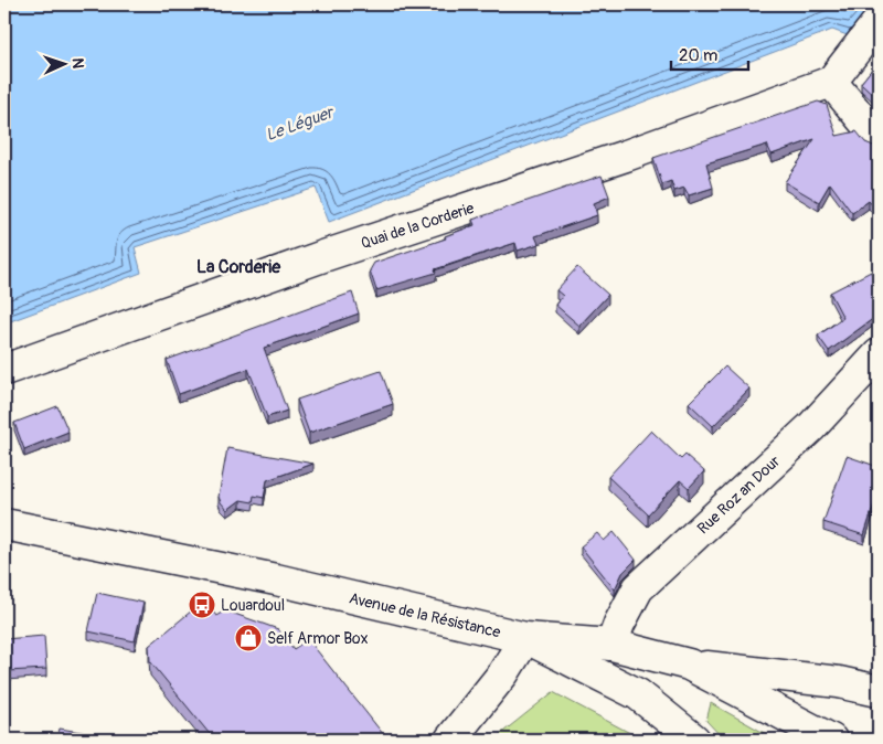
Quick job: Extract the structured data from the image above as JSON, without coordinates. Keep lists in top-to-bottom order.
{
  "streets": {
    "street": ["Quai de la Corderie", "Rue Roz an Dour", "Avenue de la Résistance"]
  },
  "crossings": [
    ["Rue Roz an Dour", "Avenue de la Résistance"]
  ],
  "districts": ["La Corderie"],
  "water": ["Le Léguer"],
  "places": {
    "bus stop": ["Louardoul"],
    "shop": ["Self Armor Box"]
  },
  "scale_bar": "20 m",
  "north": "right"
}
